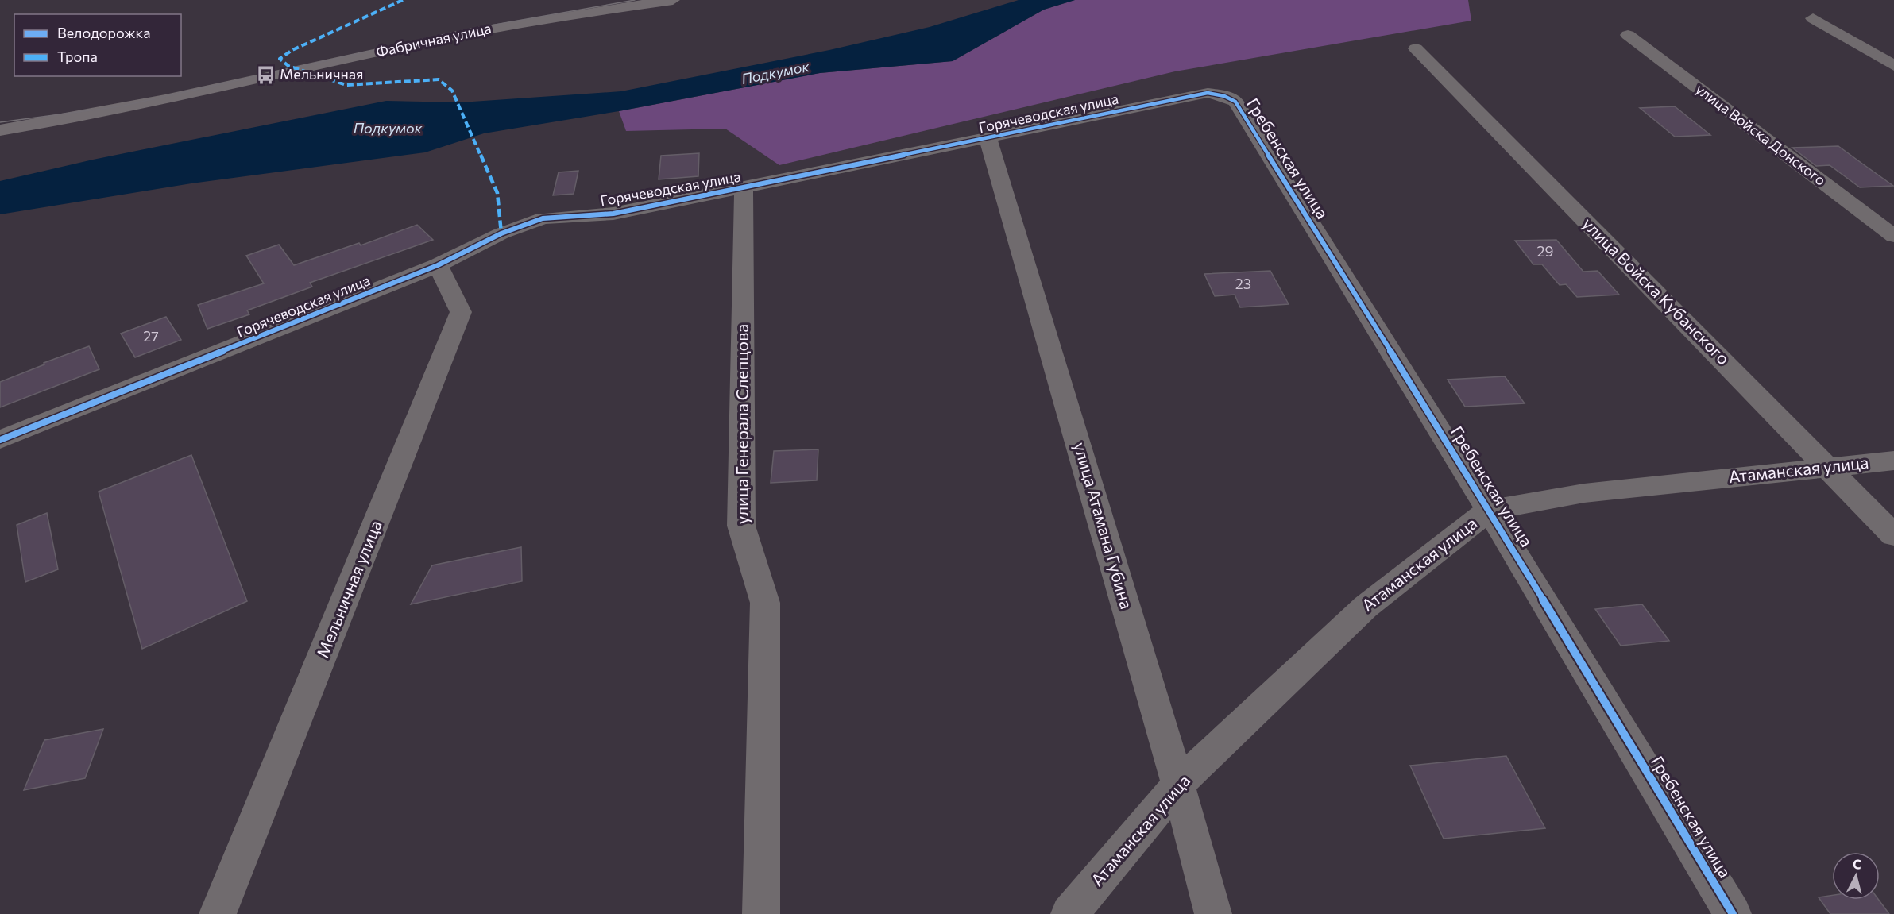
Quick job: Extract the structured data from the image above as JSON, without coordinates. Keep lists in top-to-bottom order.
{
  "streets": {
    "main road": ["Фабричная улица"],
    "street": [
      "Горячеводская улица",
      "улица Войска Донского",
      "Гребенская улица",
      "улица Войска Кубанского",
      "улица Генерала Слепцова",
      "Атаманская улица",
      "улица Атамана Губина",
      "Мельничная улица"
    ]
  },
  "crossings": [
    ["Горячеводская улица", "Гребенская улица"],
    ["Горячеводская улица", "улица Генерала Слепцова"],
    ["Горячеводская улица", "улица Атамана Губина"],
    ["Горячеводская улица", "Мельничная улица"],
    ["Гребенская улица", "Атаманская улица"],
    ["улица Войска Кубанского", "Атаманская улица"],
    ["Атаманская улица", "улица Атамана Губина"]
  ],
  "water": ["Подкумок"],
  "places": {
    "bus stop": ["Мельничная"]
  },
  "house_numbers": ["29", "23", "27"],
  "legend": ["Велодорожка", "Тропа"],
  "north": "top"
}
